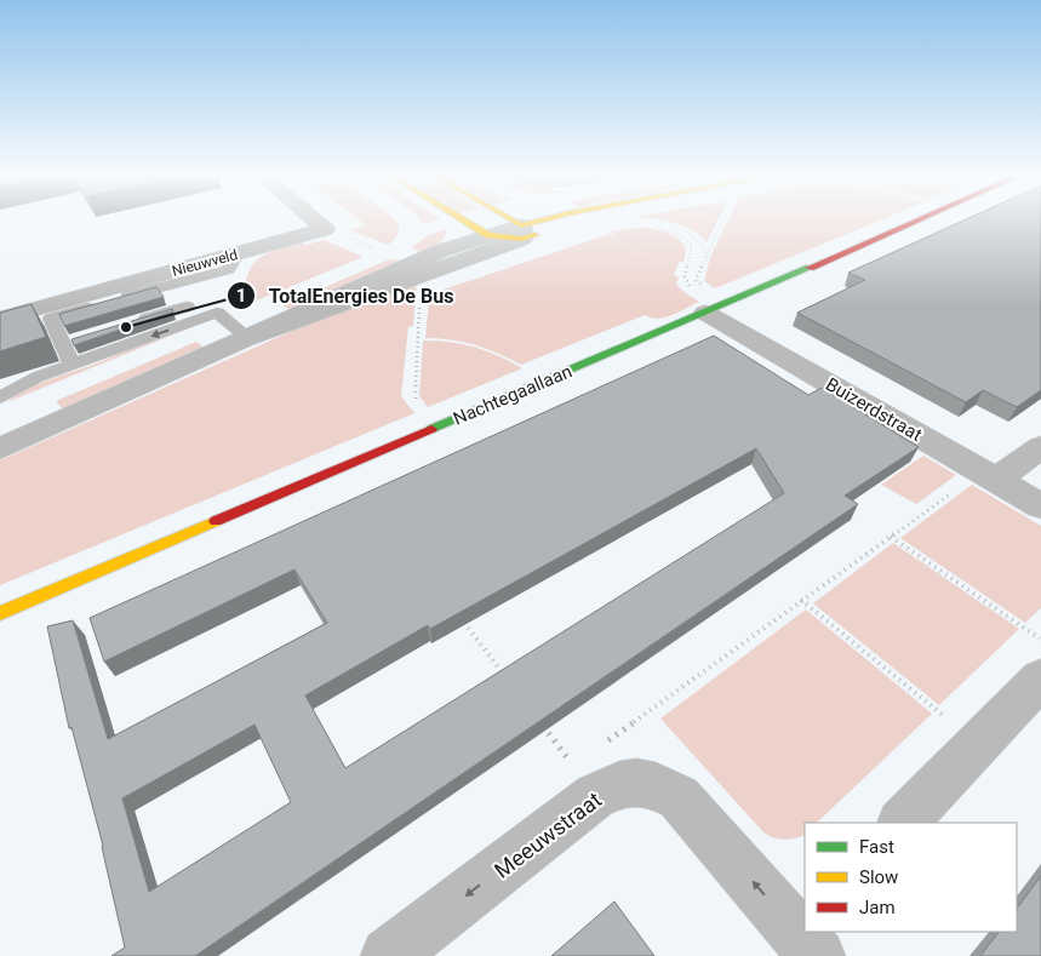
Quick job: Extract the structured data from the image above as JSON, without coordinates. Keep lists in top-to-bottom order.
{
  "streets": {
    "street": [
      "Nieuwveld",
      "Nachtegaallaan",
      "Buizerdstraat",
      "Meeuwstraat"
    ]
  },
  "crossings": [
    ["Nachtegaallaan", "Buizerdstraat"]
  ],
  "places": ["TotalEnergies De Bus"],
  "legend": ["Fast", "Slow", "Jam"]
}
